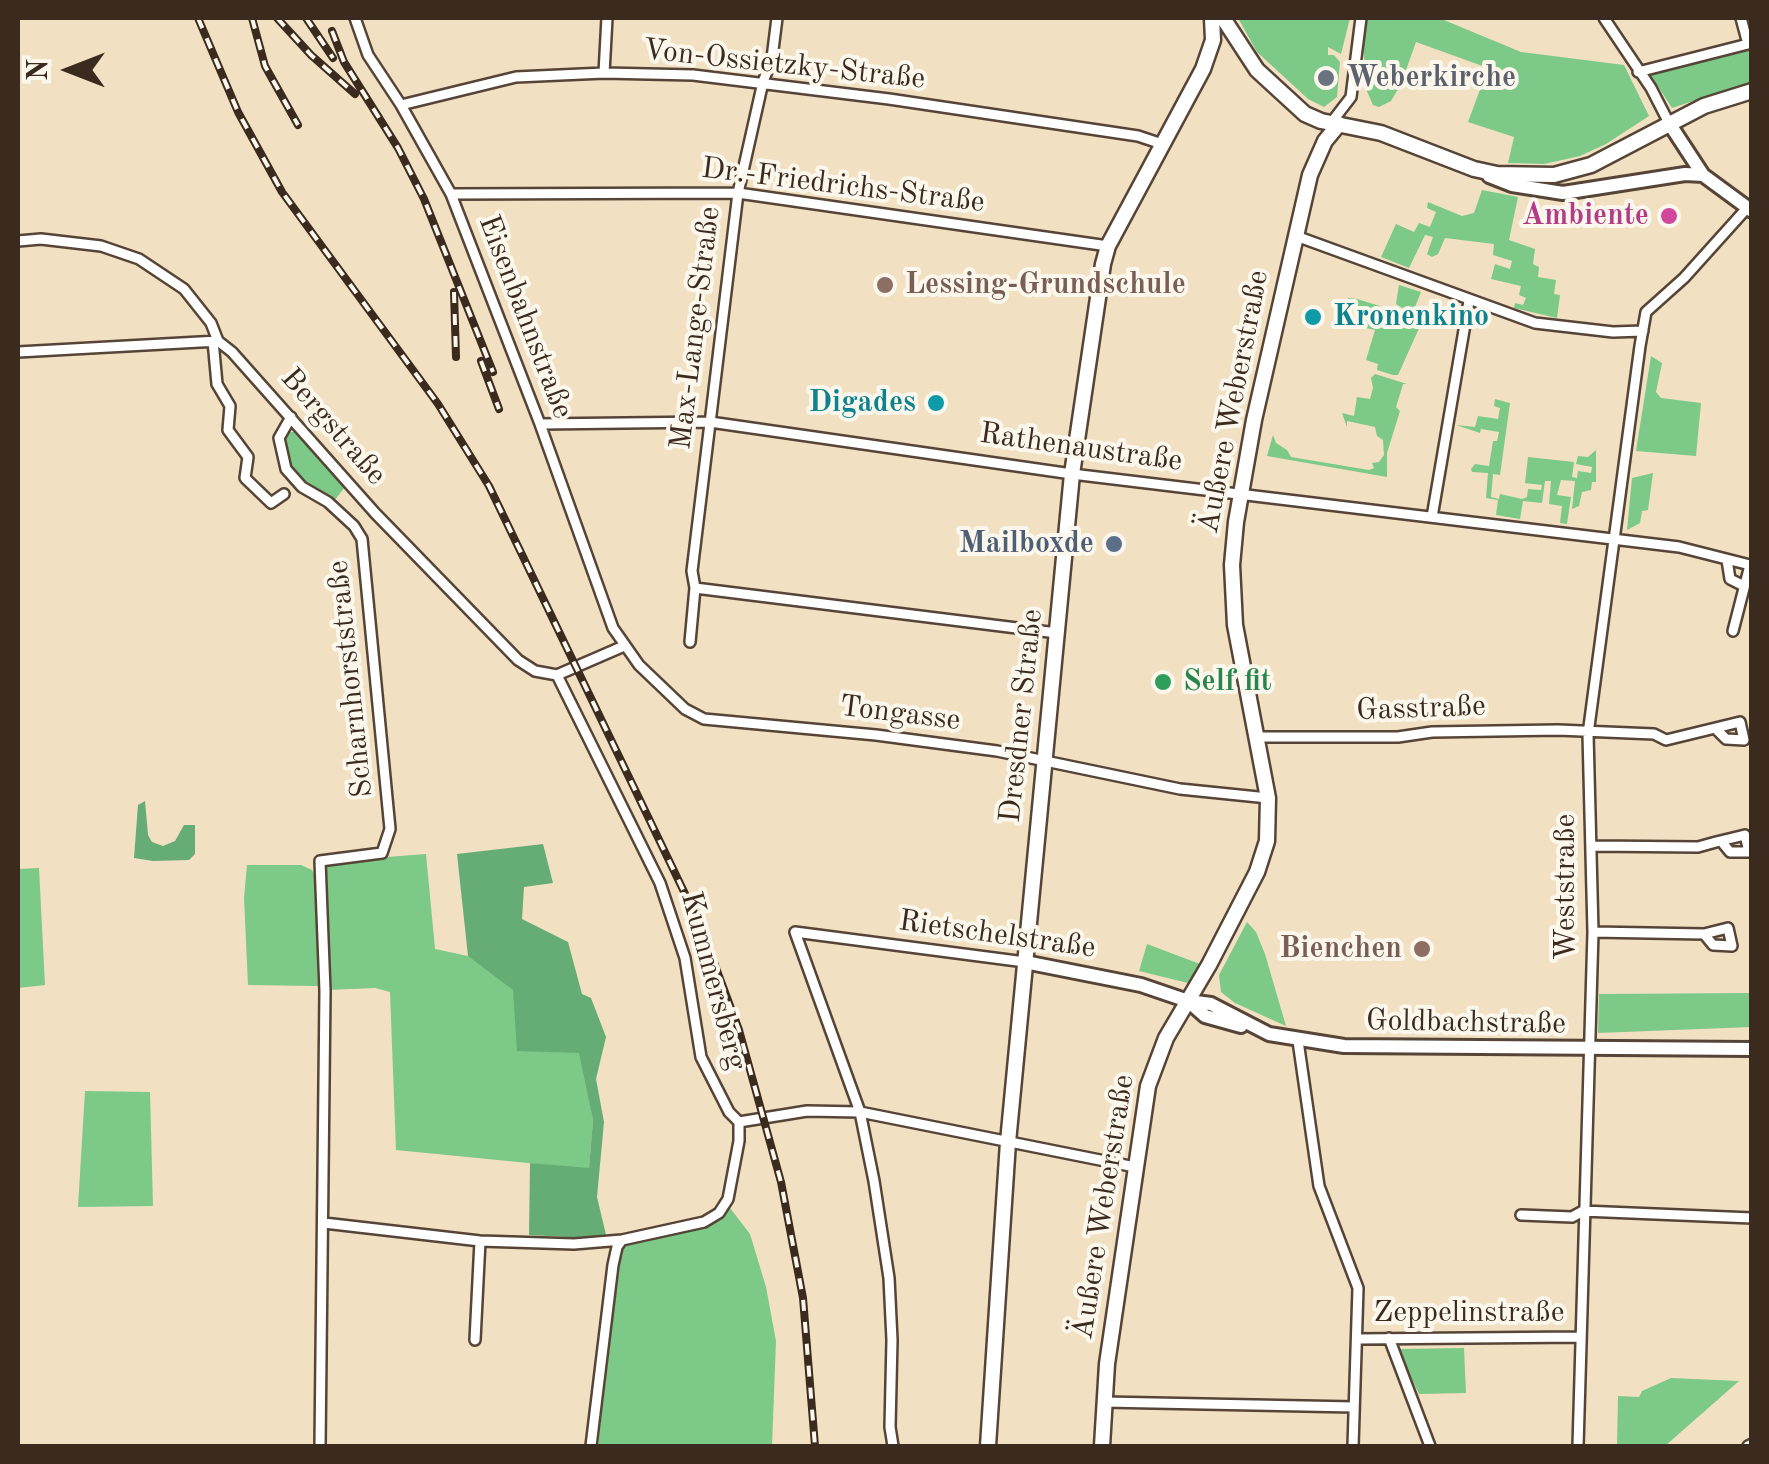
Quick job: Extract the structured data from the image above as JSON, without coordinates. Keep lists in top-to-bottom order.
{
  "streets": {
    "main road": [
      "Äußere Weberstraße",
      "Dresdner Straße",
      "Rietschelstraße",
      "Goldbachstraße"
    ],
    "street": [
      "Von-Ossietzky-Straße",
      "Dr.-Friedrichs-Straße",
      "Eisenbahnstraße",
      "Max-Lange-Straße",
      "Bergstraße",
      "Rathenaustraße",
      "Scharnhorststraße",
      "Gasstraße",
      "Tongasse",
      "Weststraße",
      "Kummersberg",
      "Zeppelinstraße"
    ]
  },
  "crossings": [
    ["Von-Ossietzky-Straße", "Eisenbahnstraße"],
    ["Von-Ossietzky-Straße", "Max-Lange-Straße"],
    ["Von-Ossietzky-Straße", "Dresdner Straße"],
    ["Dr.-Friedrichs-Straße", "Eisenbahnstraße"],
    ["Dr.-Friedrichs-Straße", "Max-Lange-Straße"],
    ["Dr.-Friedrichs-Straße", "Dresdner Straße"],
    ["Eisenbahnstraße", "Rathenaustraße"],
    ["Eisenbahnstraße", "Tongasse"],
    ["Max-Lange-Straße", "Rathenaustraße"],
    ["Äußere Weberstraße", "Rathenaustraße"],
    ["Äußere Weberstraße", "Gasstraße"],
    ["Äußere Weberstraße", "Tongasse"],
    ["Äußere Weberstraße", "Rietschelstraße"],
    ["Äußere Weberstraße", "Goldbachstraße"],
    ["Bergstraße", "Scharnhorststraße"],
    ["Bergstraße", "Kummersberg"],
    ["Rathenaustraße", "Dresdner Straße"],
    ["Rathenaustraße", "Weststraße"],
    ["Gasstraße", "Weststraße"],
    ["Tongasse", "Dresdner Straße"],
    ["Dresdner Straße", "Rietschelstraße"],
    ["Weststraße", "Goldbachstraße"],
    ["Weststraße", "Zeppelinstraße"],
    ["Rietschelstraße", "Goldbachstraße"]
  ],
  "places": [
    "Weberkirche",
    "Ambiente",
    "Lessing-Grundschule",
    "Kronenkino",
    "Digades",
    "Mailboxde",
    "Self fit",
    "Bienchen"
  ],
  "north": "left"
}
